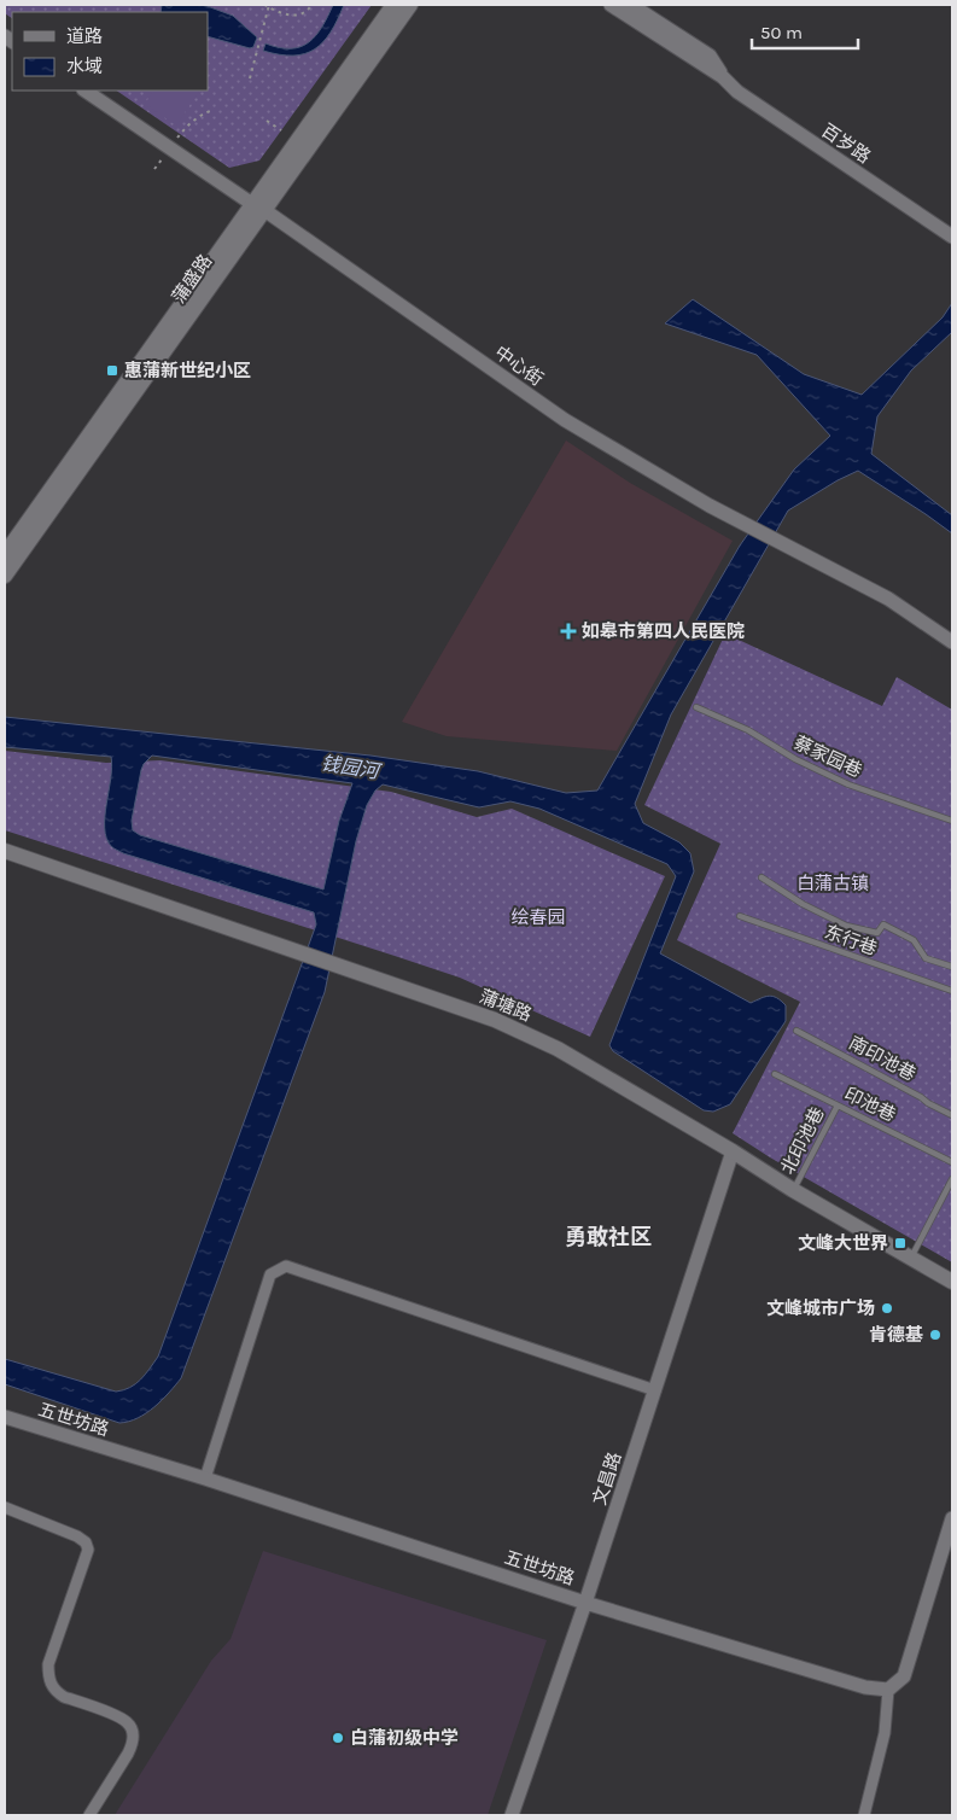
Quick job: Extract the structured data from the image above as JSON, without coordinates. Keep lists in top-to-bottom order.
{
  "streets": {
    "main road": ["蒲盛路", "蒲塘路"],
    "street": [
      "百岁路",
      "中心街",
      "五世坊路",
      "文昌路"
    ],
    "lane": [
      "蔡家园巷",
      "东行巷",
      "南印池巷",
      "印池巷",
      "北印池巷"
    ]
  },
  "crossings": [
    ["蒲盛路", "中心街"],
    ["蒲塘路", "北印池巷"],
    ["蒲塘路", "文昌路"],
    ["印池巷", "北印池巷"],
    ["五世坊路", "文昌路"]
  ],
  "districts": ["勇敢社区"],
  "water": ["钱园河"],
  "parks": ["白蒲古镇", "绘春园"],
  "places": {
    "transit": ["惠蒲新世纪小区", "文峰大世界"],
    "health": ["如皋市第四人民医院"],
    "other": ["文峰城市广场", "肯德基", "白蒲初级中学"]
  },
  "legend": ["道路", "水域"],
  "scale_bar": "50 m"
}
